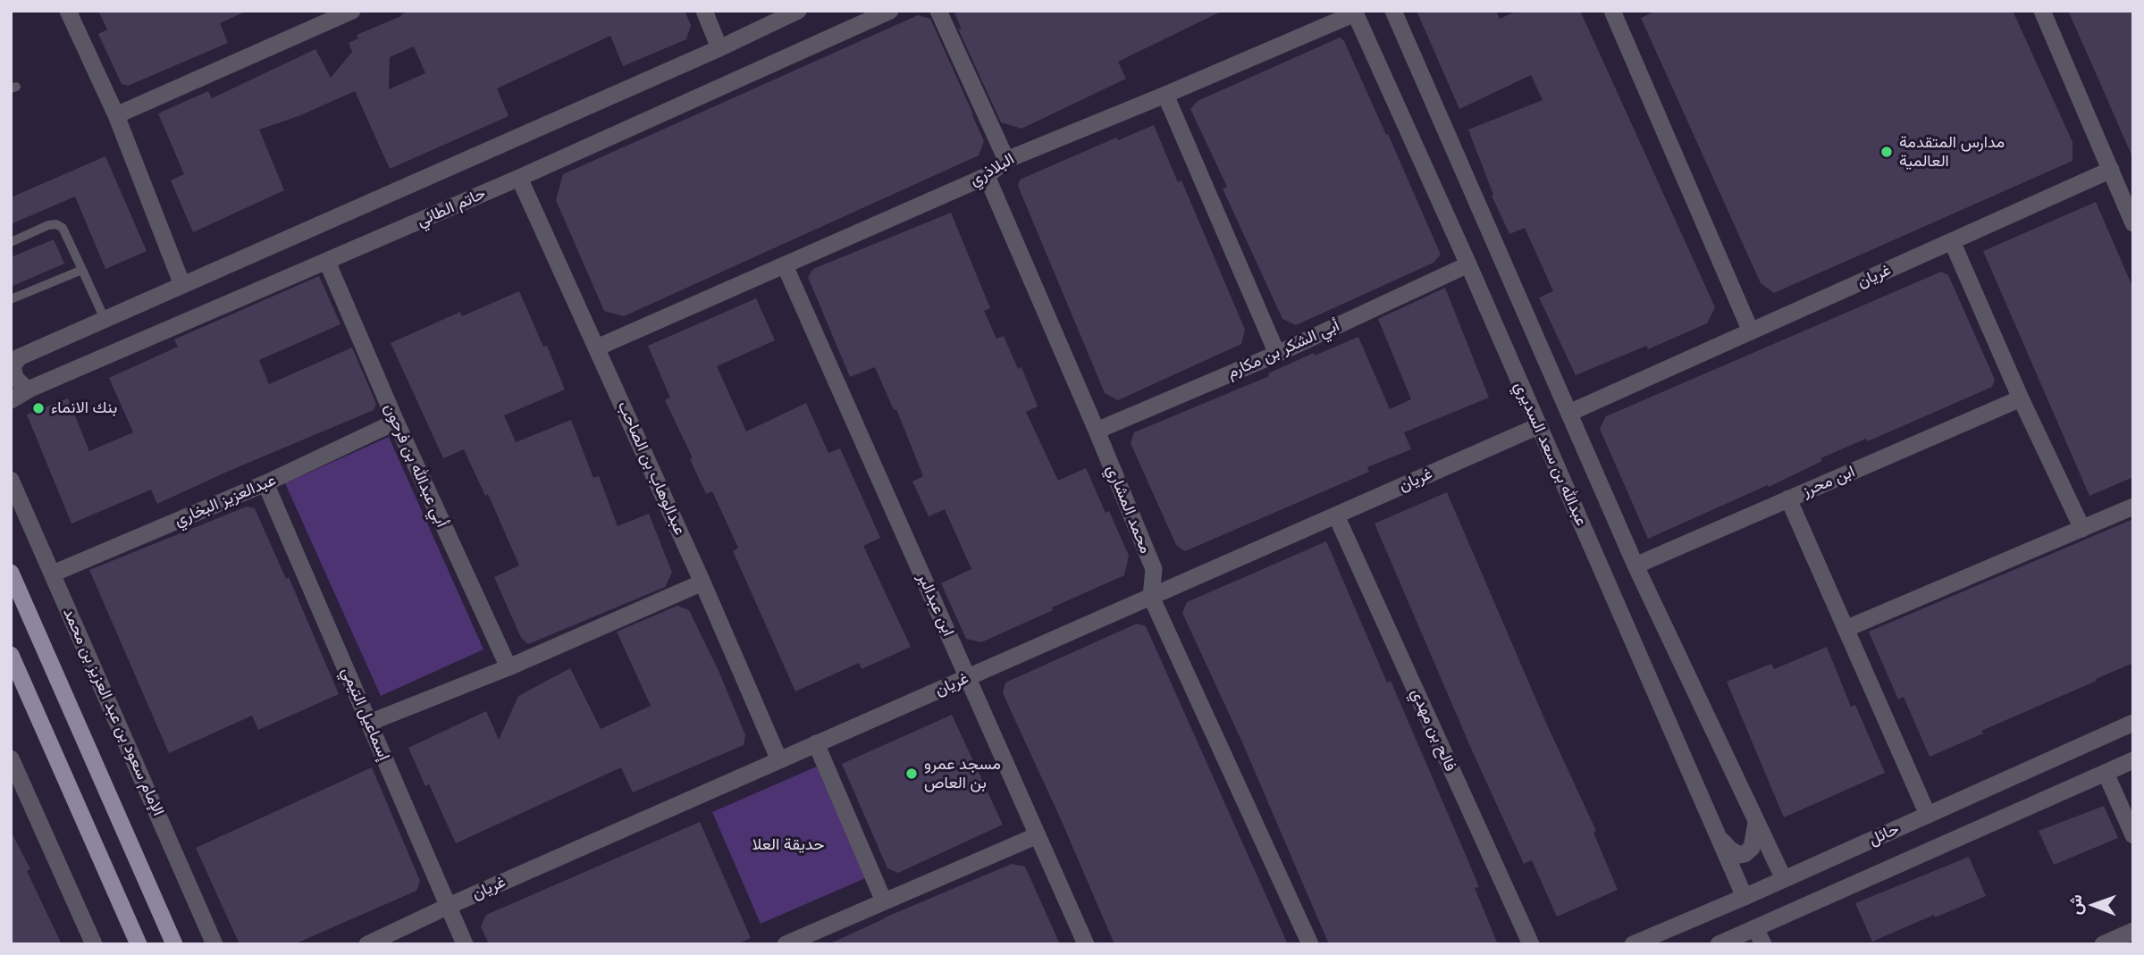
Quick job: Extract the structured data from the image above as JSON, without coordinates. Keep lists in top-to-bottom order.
{
  "streets": {
    "street": [
      "البلاذري",
      "حاتم الطائي",
      "غريان",
      "أبي الشكر بن مكارم",
      "عبدالله بن سعد السديري",
      "أبي عبدالله بن فرحون",
      "عبدالوهاب بن الصاحب",
      "ابن محرز",
      "عبدالعزيز البخاري",
      "محمد المشاري",
      "ابن عبدالبر",
      "الإمام سعود بن عبد العزيز بن محمد",
      "إسماعيل التيمي",
      "فالح بن مهدي",
      "حائل"
    ]
  },
  "crossings": [
    ["البلاذري", "عبدالله بن سعد السديري"],
    ["البلاذري", "عبدالوهاب بن الصاحب"],
    ["البلاذري", "محمد المشاري"],
    ["البلاذري", "ابن عبدالبر"],
    ["حاتم الطائي", "أبي عبدالله بن فرحون"],
    ["حاتم الطائي", "عبدالوهاب بن الصاحب"],
    ["غريان", "عبدالله بن سعد السديري"],
    ["غريان", "عبدالوهاب بن الصاحب"],
    ["غريان", "محمد المشاري"],
    ["غريان", "ابن عبدالبر"],
    ["غريان", "إسماعيل التيمي"],
    ["غريان", "فالح بن مهدي"],
    ["أبي الشكر بن مكارم", "عبدالله بن سعد السديري"],
    ["أبي الشكر بن مكارم", "محمد المشاري"],
    ["عبدالله بن سعد السديري", "ابن محرز"],
    ["عبدالله بن سعد السديري", "حائل"],
    ["أبي عبدالله بن فرحون", "عبدالعزيز البخاري"],
    ["عبدالعزيز البخاري", "الإمام سعود بن عبد العزيز بن محمد"],
    ["عبدالعزيز البخاري", "إسماعيل التيمي"]
  ],
  "parks": ["حديقة العلا"],
  "places": ["مدارس المتقدمة العالمية", "بنك الانماء", "مسجد عمرو بن العاص"],
  "north": "left"
}
